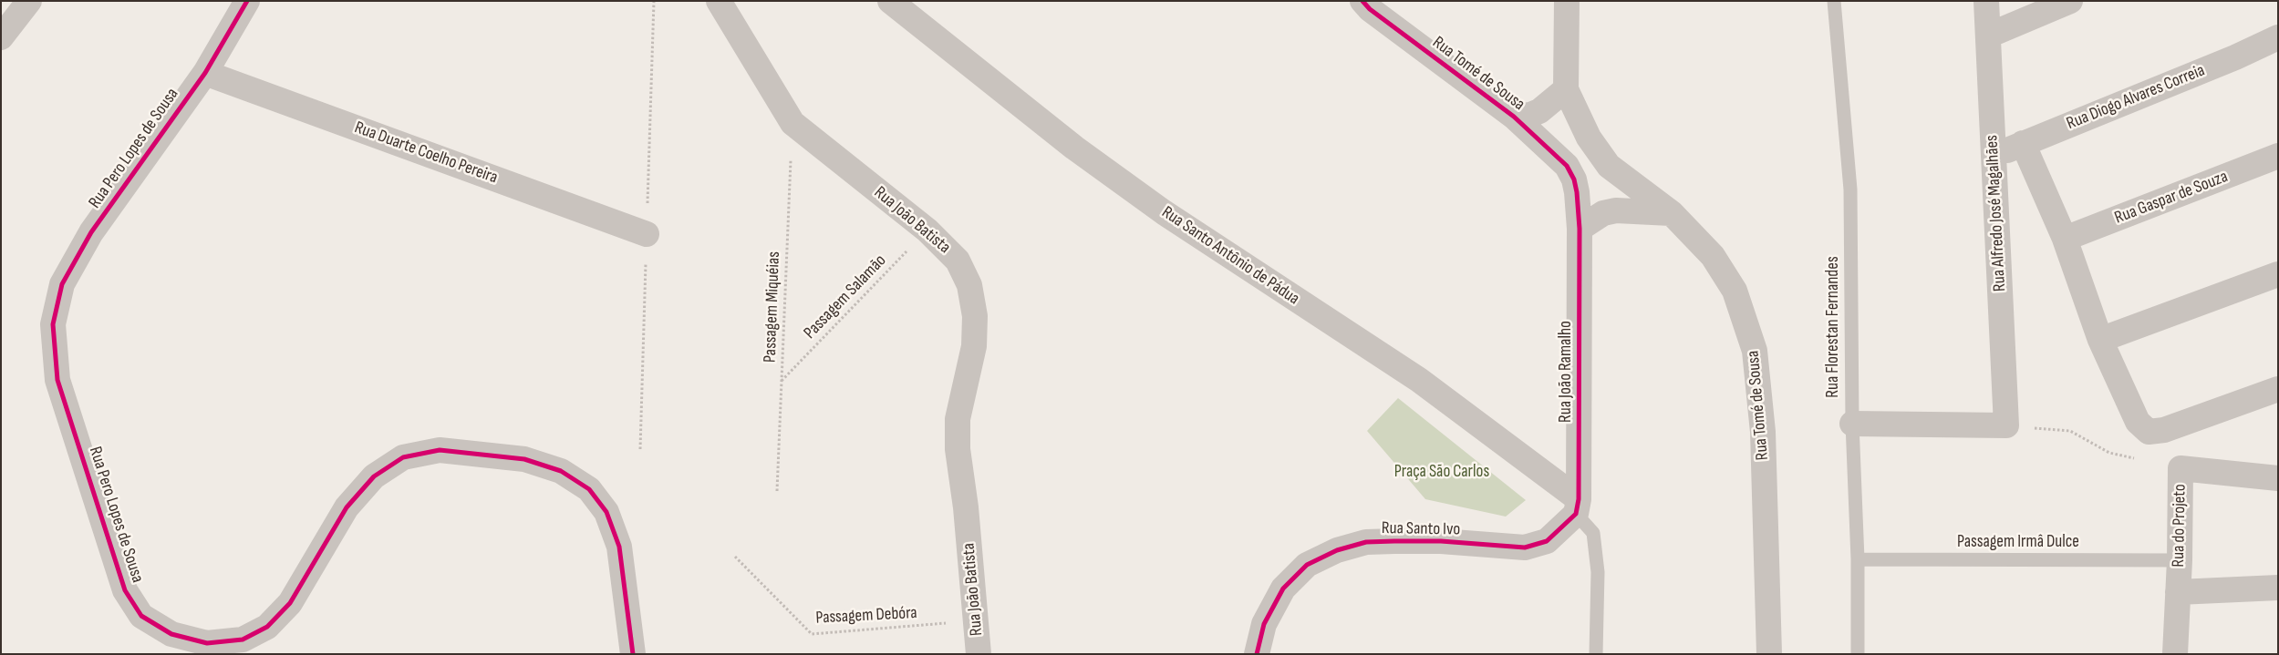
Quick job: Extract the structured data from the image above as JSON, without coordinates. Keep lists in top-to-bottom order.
{
  "streets": {
    "street": [
      "Rua Tomé de Sousa",
      "Rua Diogo Alvares Correia",
      "Rua Pero Lopes de Sousa",
      "Rua Duarte Coelho Pereira",
      "Rua Gaspar de Souza",
      "Rua Alfredo José Magalhães",
      "Rua João Batista",
      "Rua Santo Antônio de Pádua",
      "Rua João Ramalho",
      "Rua do Projeto",
      "Rua Santo Ivo"
    ],
    "lane": ["Rua Florestan Fernandes", "Passagem Irmâ Dulce"],
    "path": ["Passagem Salamão", "Passagem Miquéias", "Passagem Debóra"]
  },
  "crossings": [
    ["Rua Tomé de Sousa", "Rua João Ramalho"],
    ["Rua Diogo Alvares Correia", "Rua Alfredo José Magalhães"],
    ["Rua Pero Lopes de Sousa", "Rua Duarte Coelho Pereira"],
    ["Rua João Batista", "Passagem Salamão"],
    ["Rua João Batista", "Passagem Miquéias"],
    ["Rua João Batista", "Passagem Debóra"],
    ["Rua Santo Antônio de Pádua", "Rua João Ramalho"],
    ["Rua Santo Antônio de Pádua", "Rua Santo Ivo"],
    ["Passagem Salamão", "Passagem Miquéias"],
    ["Rua Florestan Fernandes", "Passagem Irmâ Dulce"],
    ["Rua João Ramalho", "Rua Santo Ivo"],
    ["Rua do Projeto", "Passagem Irmâ Dulce"]
  ],
  "parks": ["Praça São Carlos"]
}
